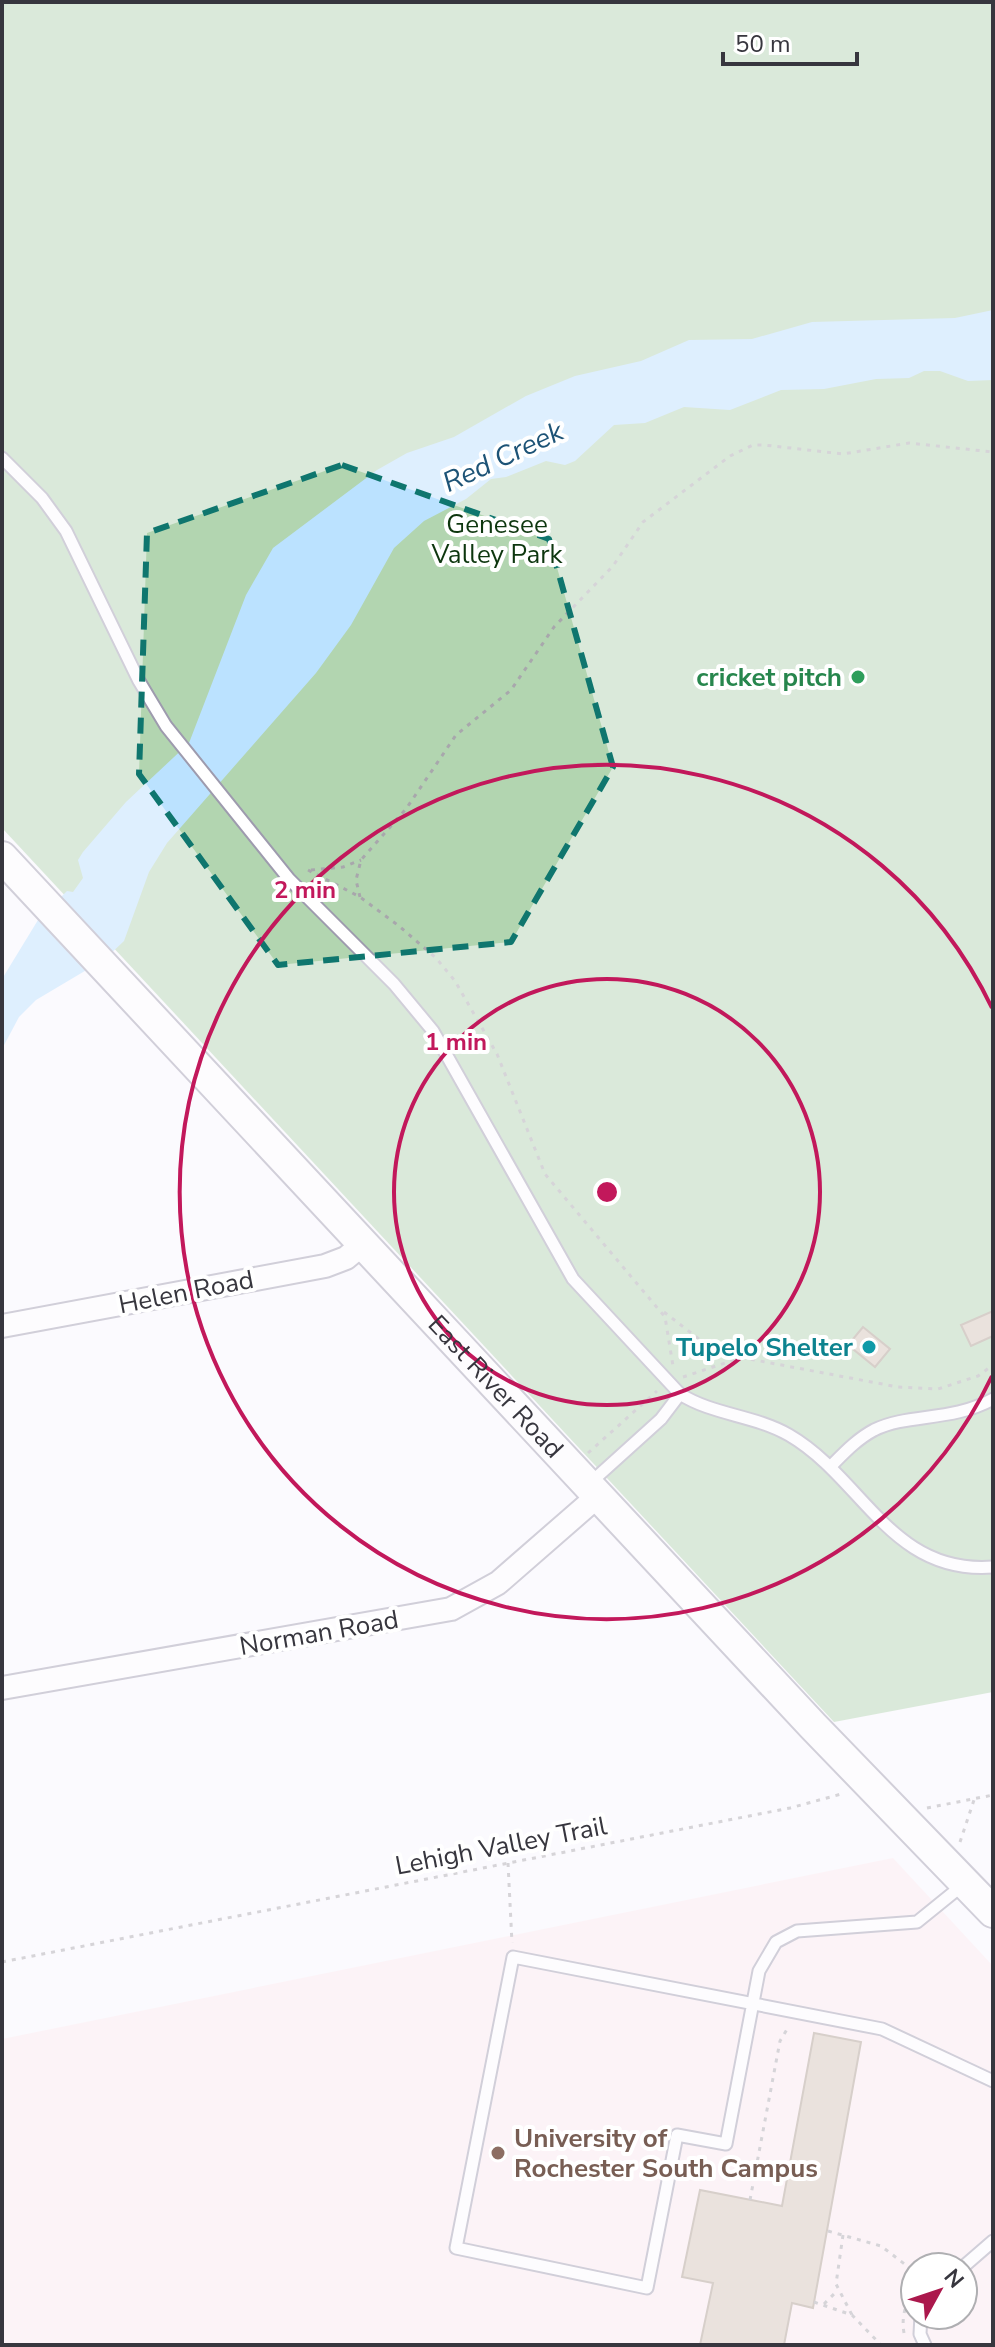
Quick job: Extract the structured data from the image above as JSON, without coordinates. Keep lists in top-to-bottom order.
{
  "streets": {
    "street": ["Helen Road", "East River Road", "Norman Road"],
    "path": ["Lehigh Valley Trail"]
  },
  "crossings": [
    ["Helen Road", "East River Road"],
    ["East River Road", "Norman Road"],
    ["East River Road", "Lehigh Valley Trail"]
  ],
  "water": ["Red Creek"],
  "parks": ["Genesee Valley Park"],
  "places": ["cricket pitch", "Tupelo Shelter", "University of Rochester South Campus"],
  "scale_bar": "50 m",
  "north": "top right",
  "rings": ["2 min", "1 min"]
}
